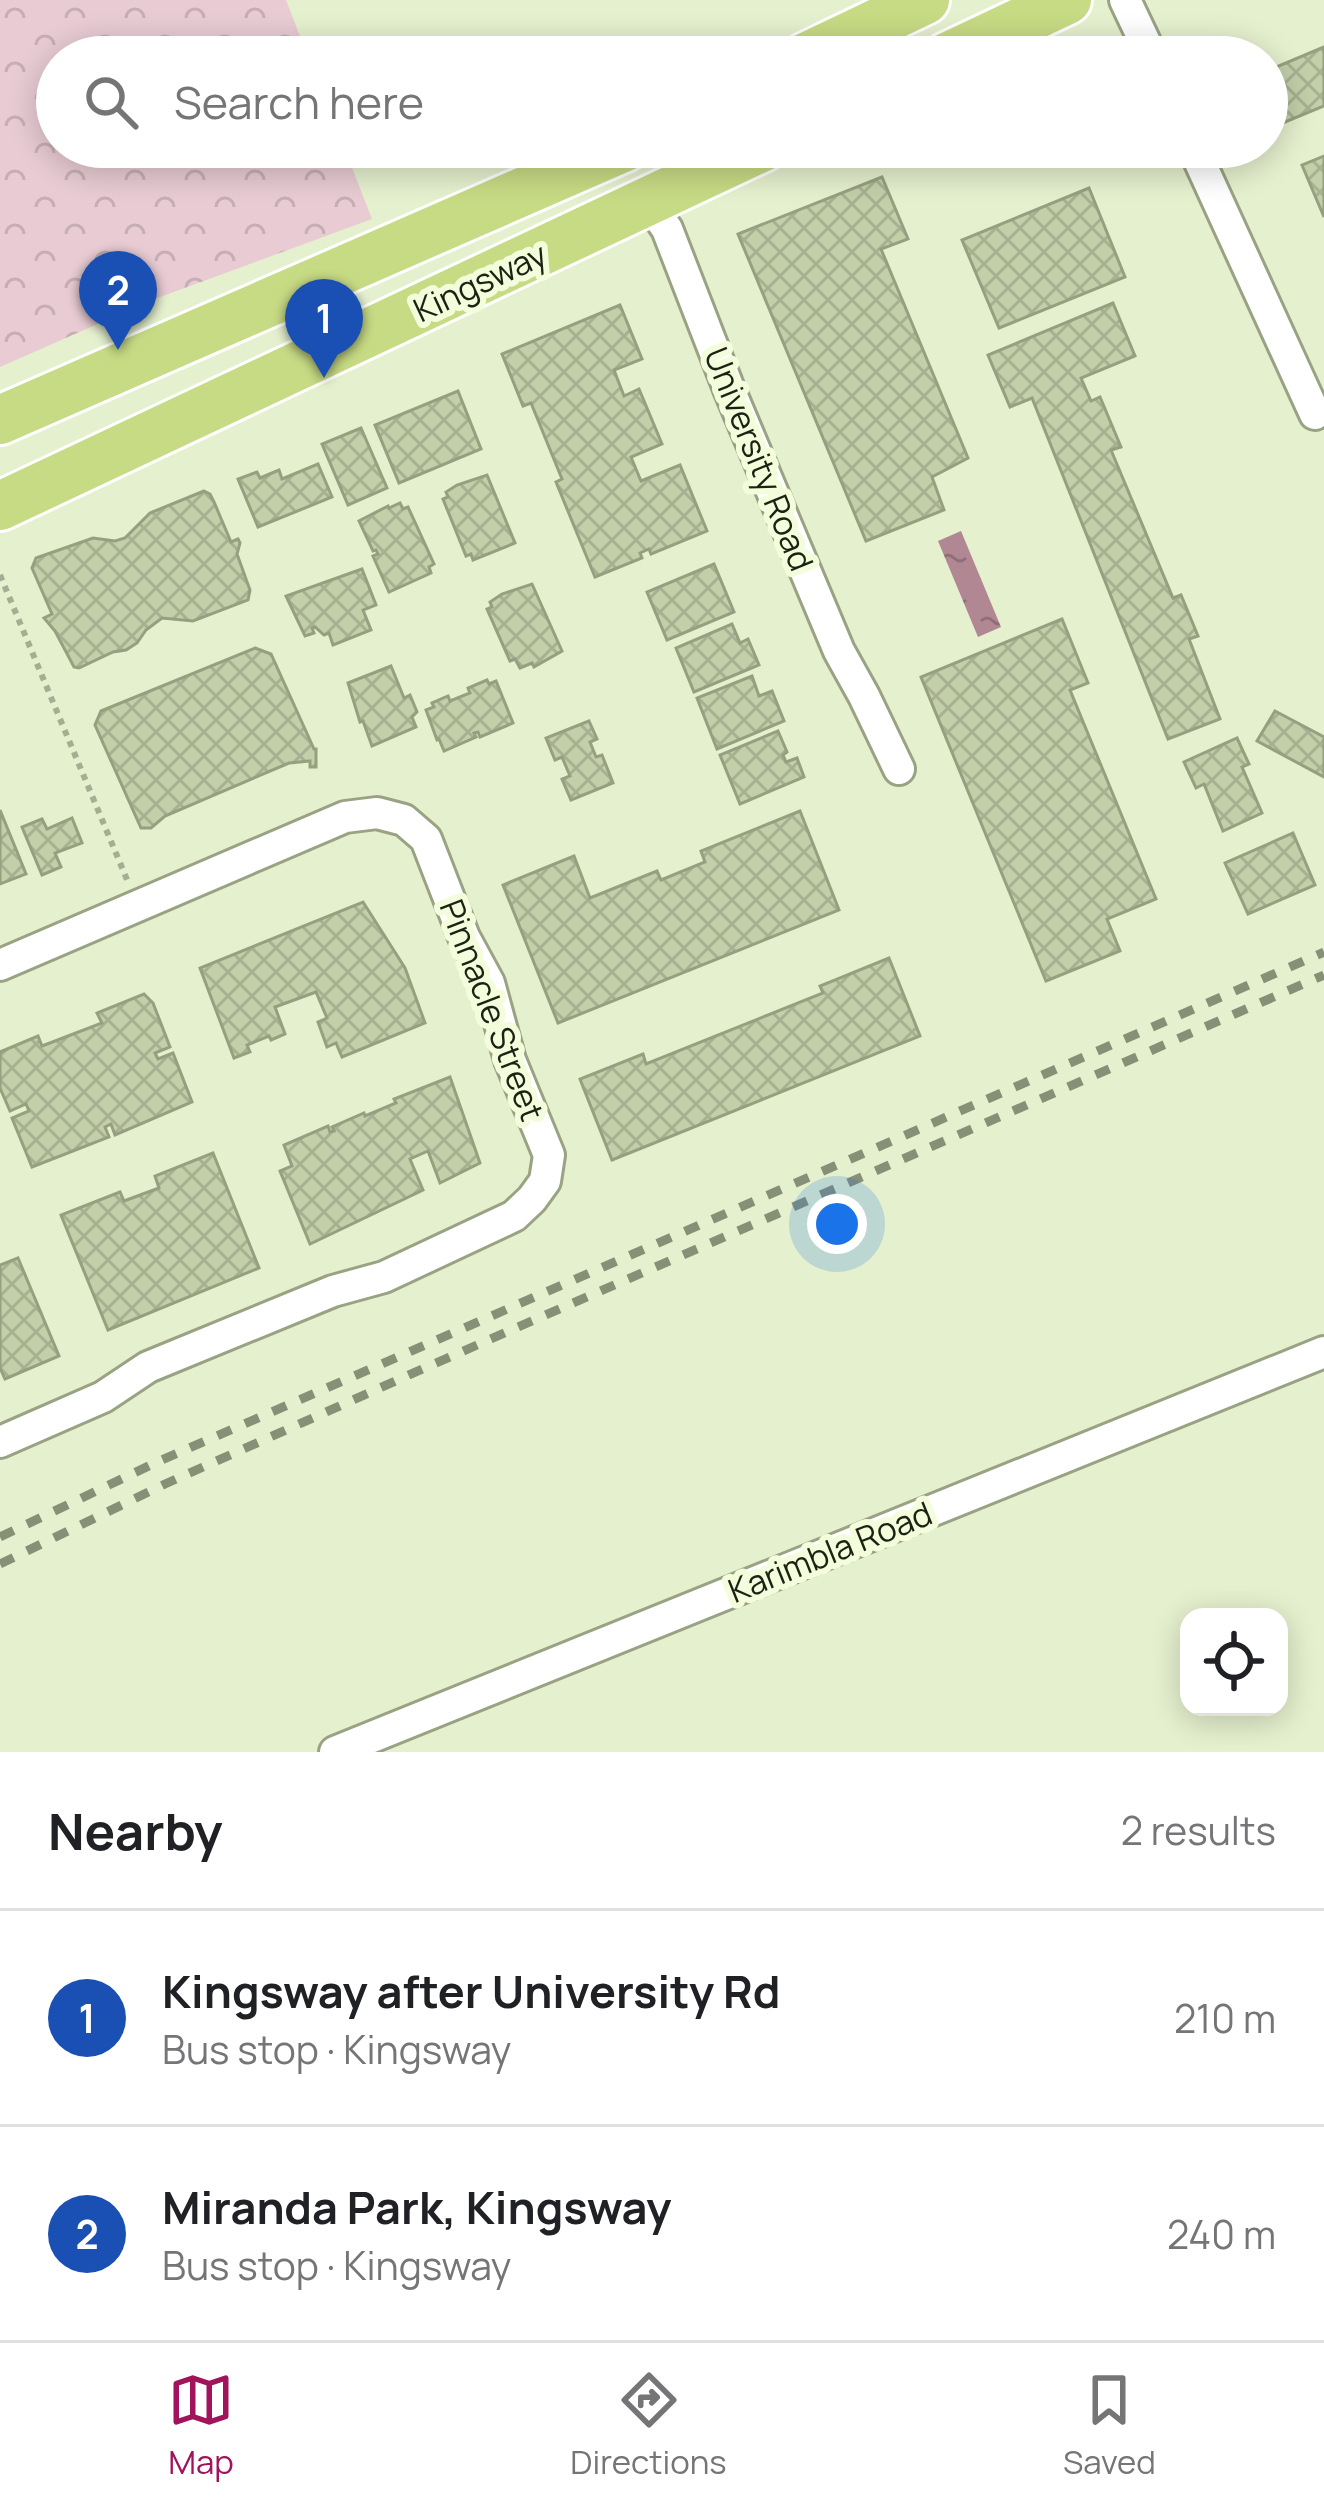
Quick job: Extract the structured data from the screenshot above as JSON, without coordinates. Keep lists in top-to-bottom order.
{
  "streets": {
    "main road": ["Kingsway", "University Road"],
    "street": ["Pinnacle Street", "Karimbla Road"]
  },
  "crossings": [
    ["Kingsway", "University Road"]
  ],
  "page": {
    "search": "Search here",
    "pins": ["2", "1"],
    "heading": ["Nearby", "2 results"],
    "list": [
      {
        "mark": "1",
        "name": "Kingsway after University Rd",
        "note": "Bus stop · Kingsway",
        "value": "210 m"
      },
      {
        "mark": "2",
        "name": "Miranda Park, Kingsway",
        "note": "Bus stop · Kingsway",
        "value": "240 m"
      }
    ],
    "nav": ["Map", "Directions", "Saved"]
  }
}
